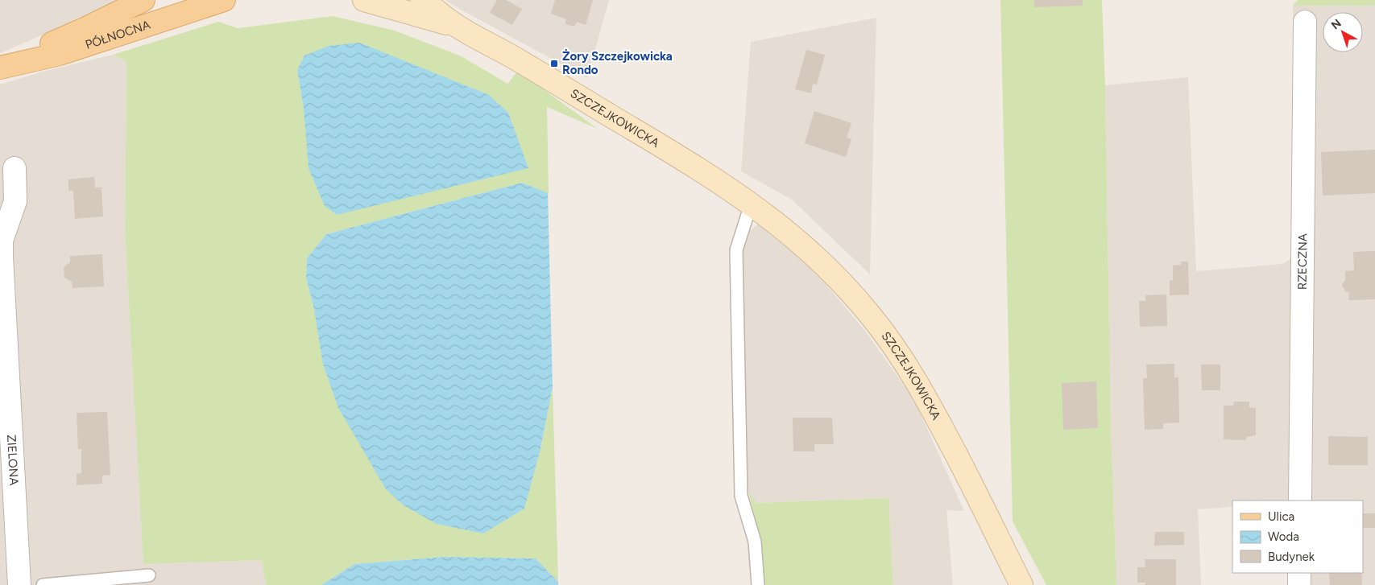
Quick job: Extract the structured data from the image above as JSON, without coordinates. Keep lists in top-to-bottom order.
{
  "streets": {
    "main road": ["PÓŁNOCNA"],
    "street": ["SZCZEJKOWICKA", "RZECZNA", "ZIELONA"]
  },
  "places": {
    "transit": ["Żory Szczejkowicka Rondo"]
  },
  "legend": ["Ulica", "Woda", "Budynek"],
  "north": "top left"
}
